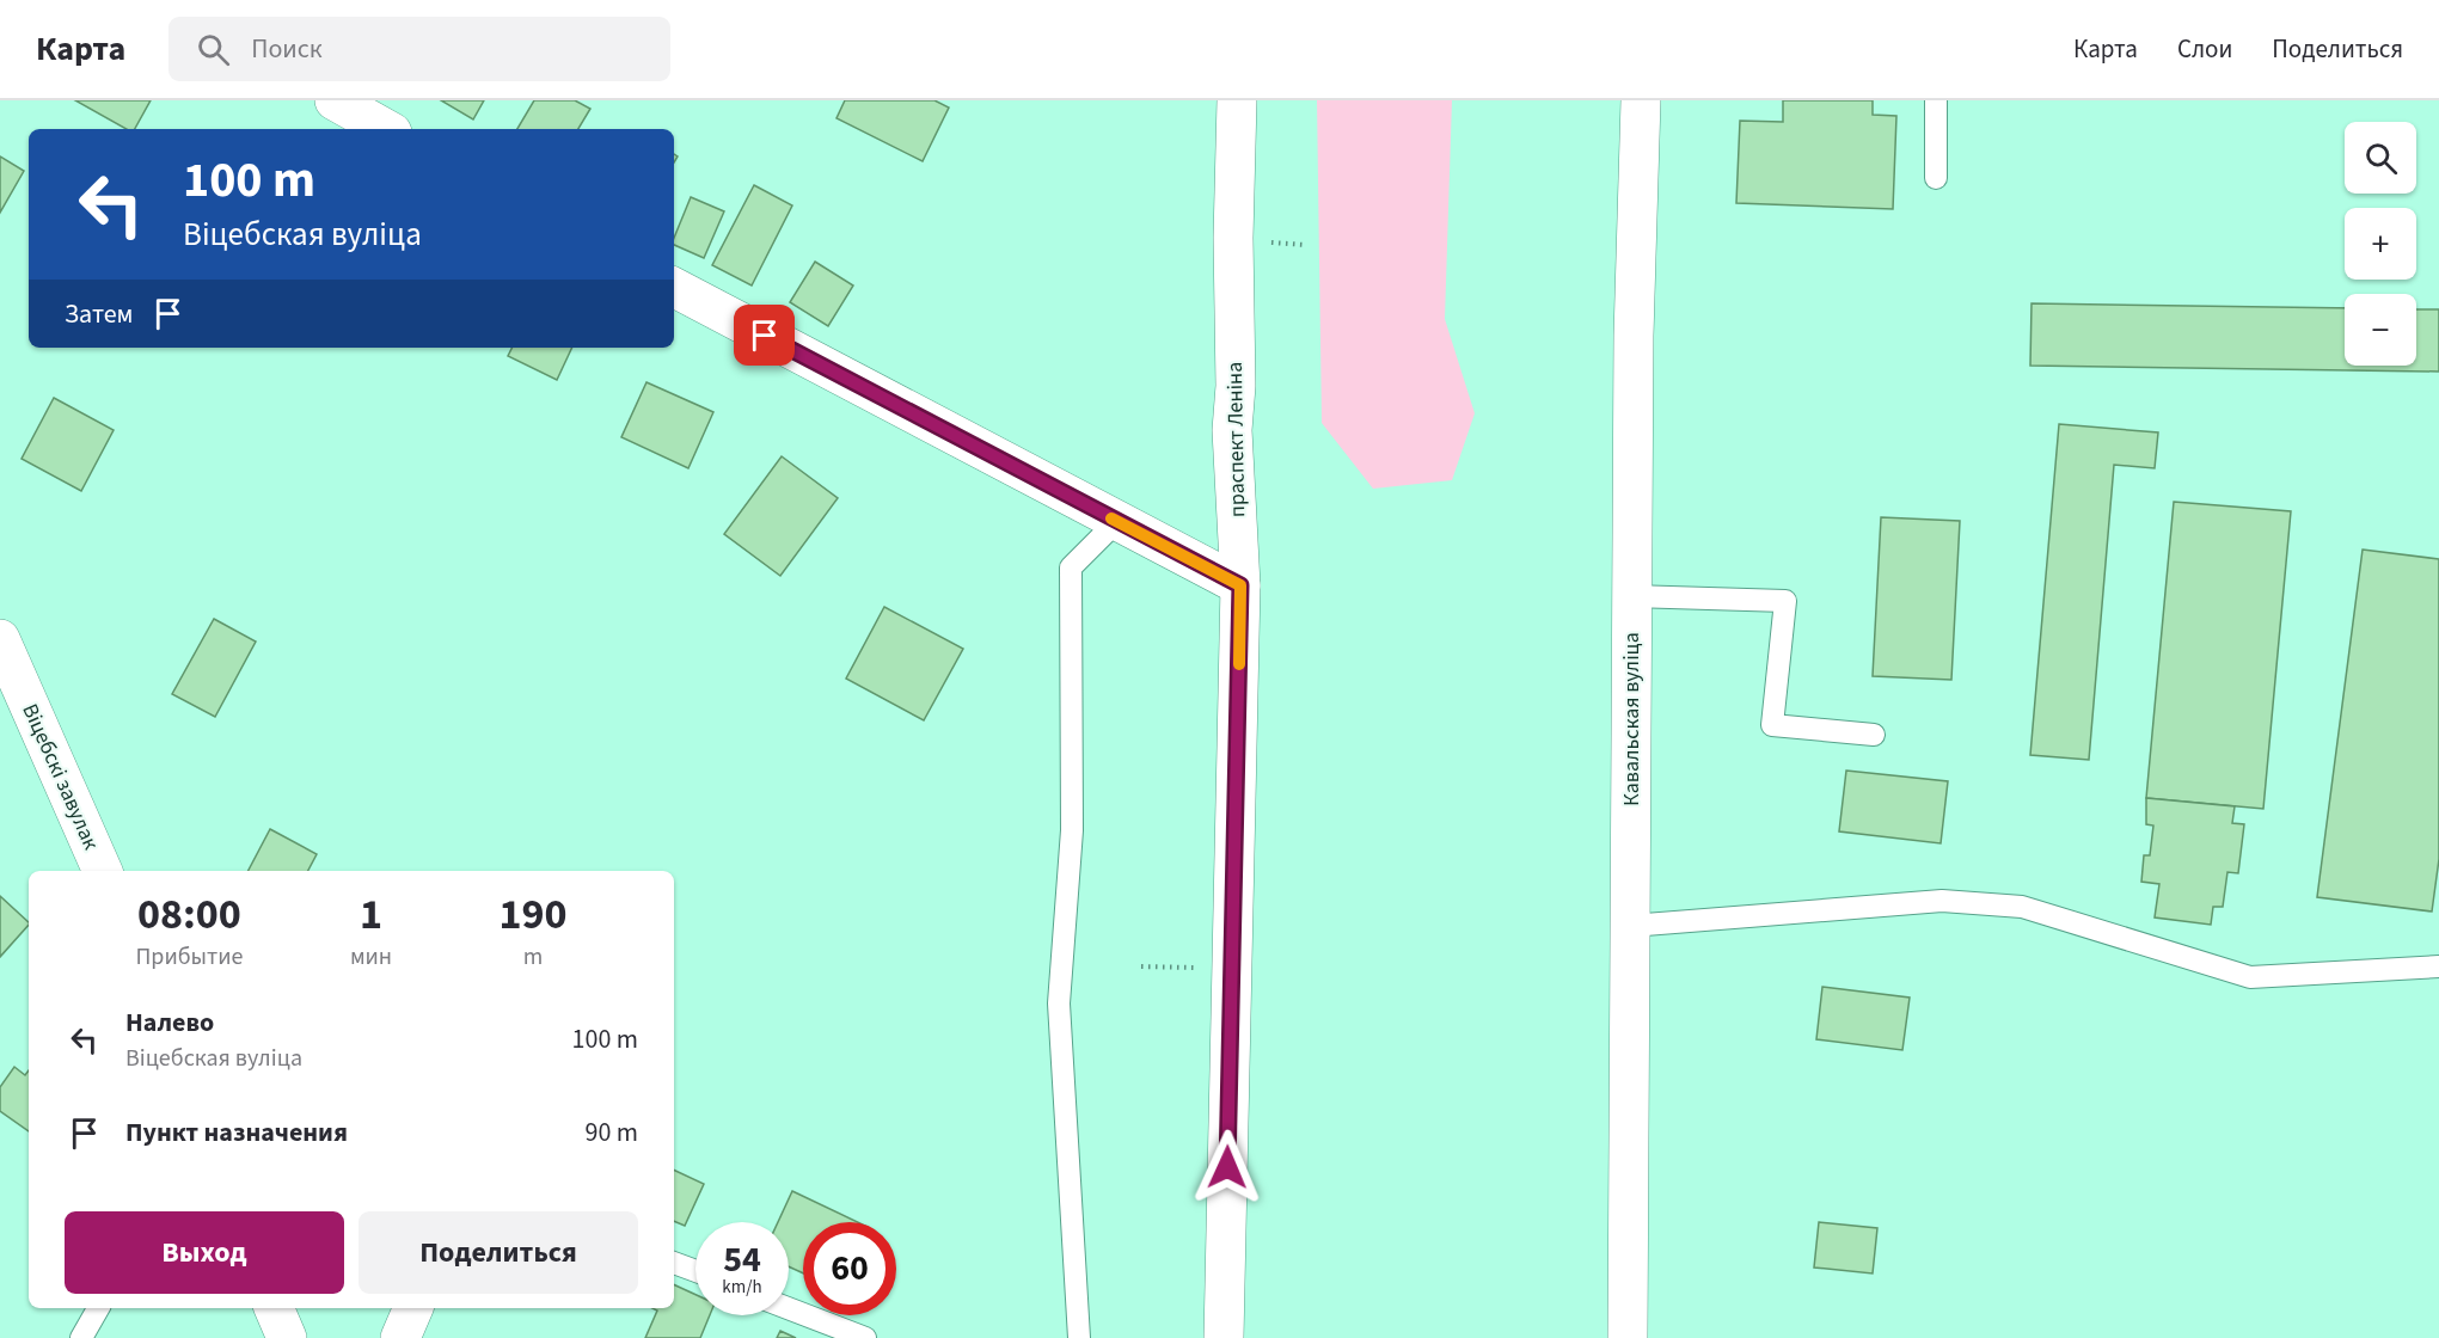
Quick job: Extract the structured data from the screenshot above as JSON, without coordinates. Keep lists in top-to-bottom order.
{
  "streets": {
    "street": ["праспект Леніна", "Кавальская вуліца", "Віцебскі завулак"]
  },
  "page": {
    "header": "Карта",
    "search": "Поиск",
    "nav": ["Карта", "Слои", "Поделиться"],
    "map_buttons": ["+", "−"],
    "turn": ["100 m", "Віцебская вуліца"],
    "then": "Затем",
    "eta": [
      "08:00",
      "Прибытие",
      "1",
      "мин",
      "190",
      "m"
    ],
    "list": [
      {
        "name": "Налево",
        "note": "Віцебская вуліца",
        "value": "100 m"
      },
      {
        "name": "Пункт назначения",
        "value": "90 m"
      }
    ],
    "buttons": ["Выход", "Поделиться"],
    "speed": "54 km/h",
    "limit": "60"
  }
}
